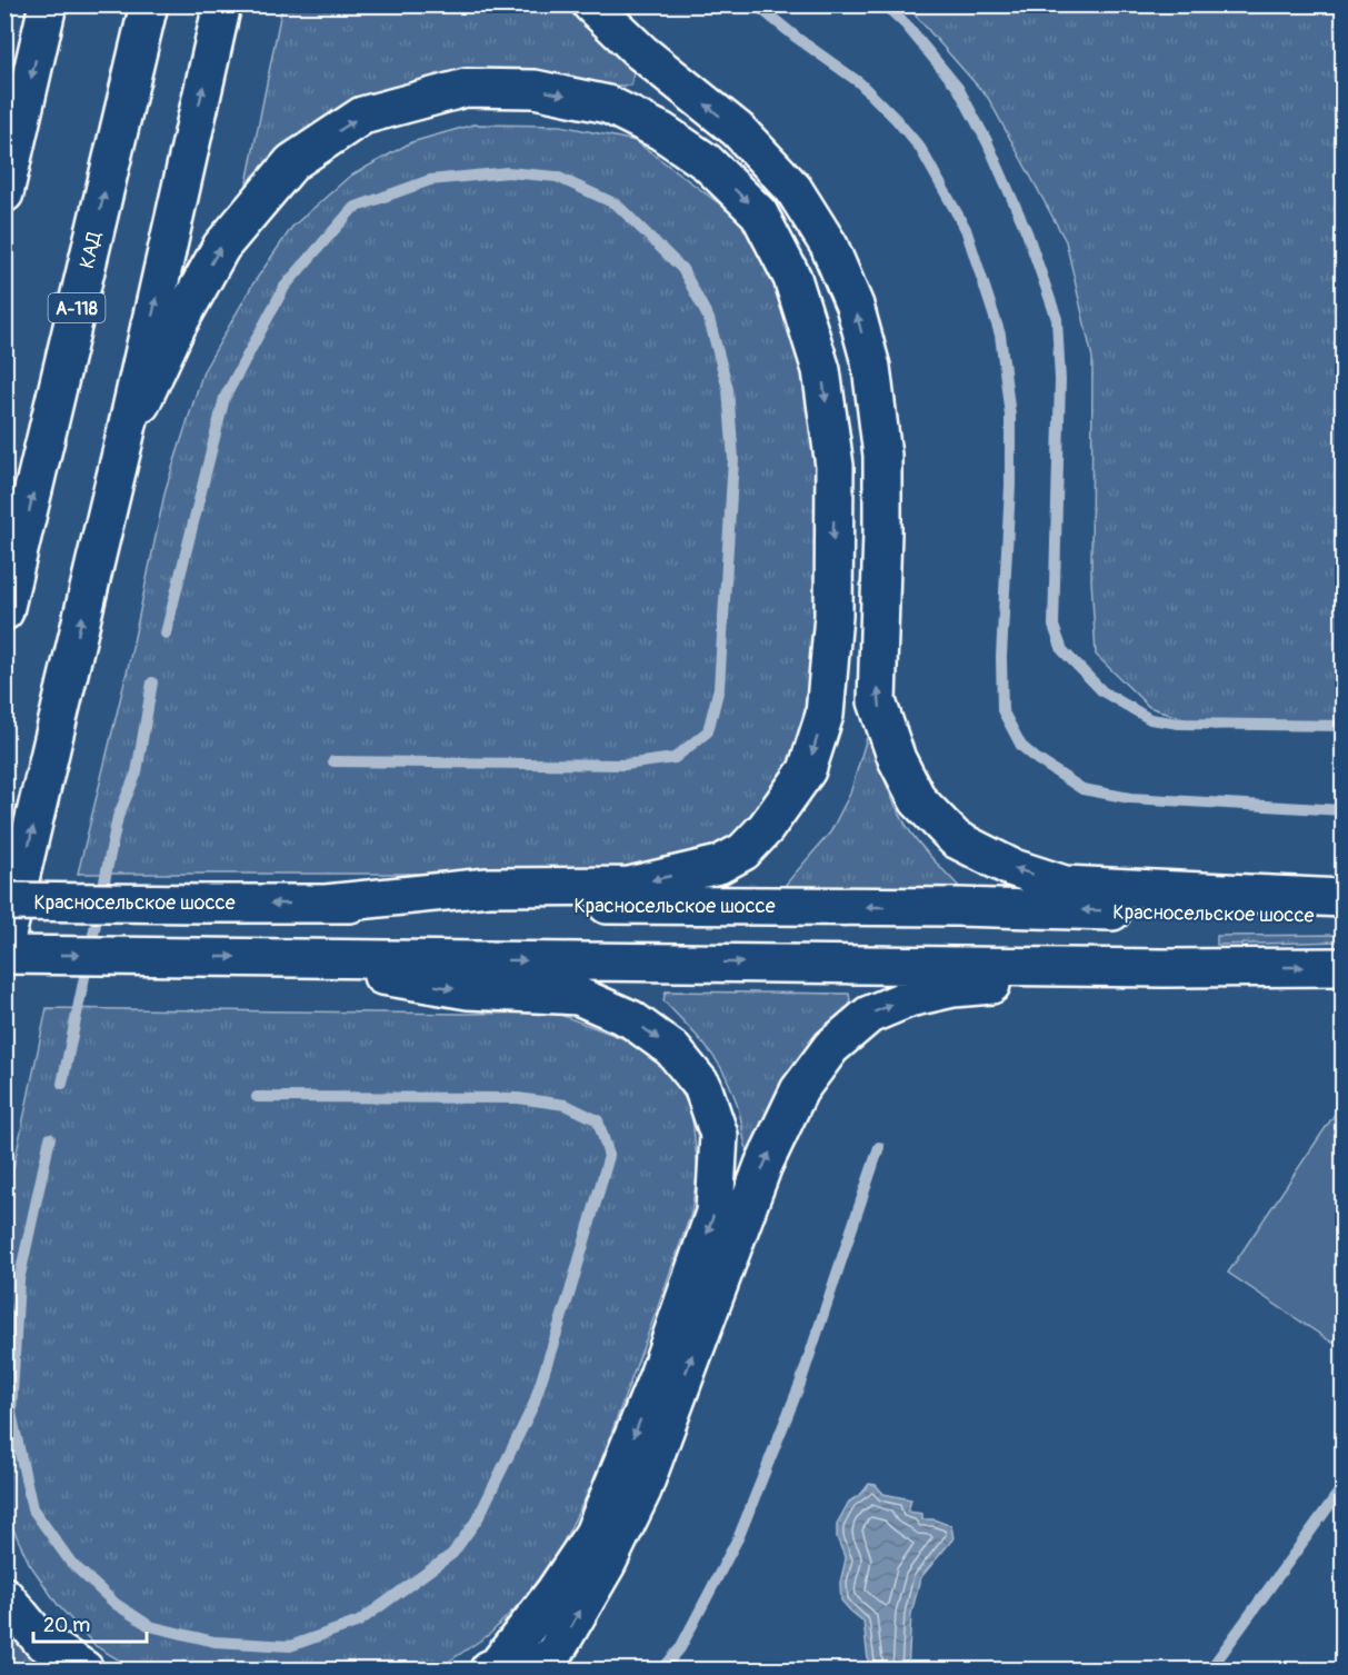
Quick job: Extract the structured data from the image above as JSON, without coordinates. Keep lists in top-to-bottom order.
{
  "streets": {
    "main road": ["КАД", "А-118", "Красносельское шоссе"]
  },
  "scale_bar": "20 m"
}
